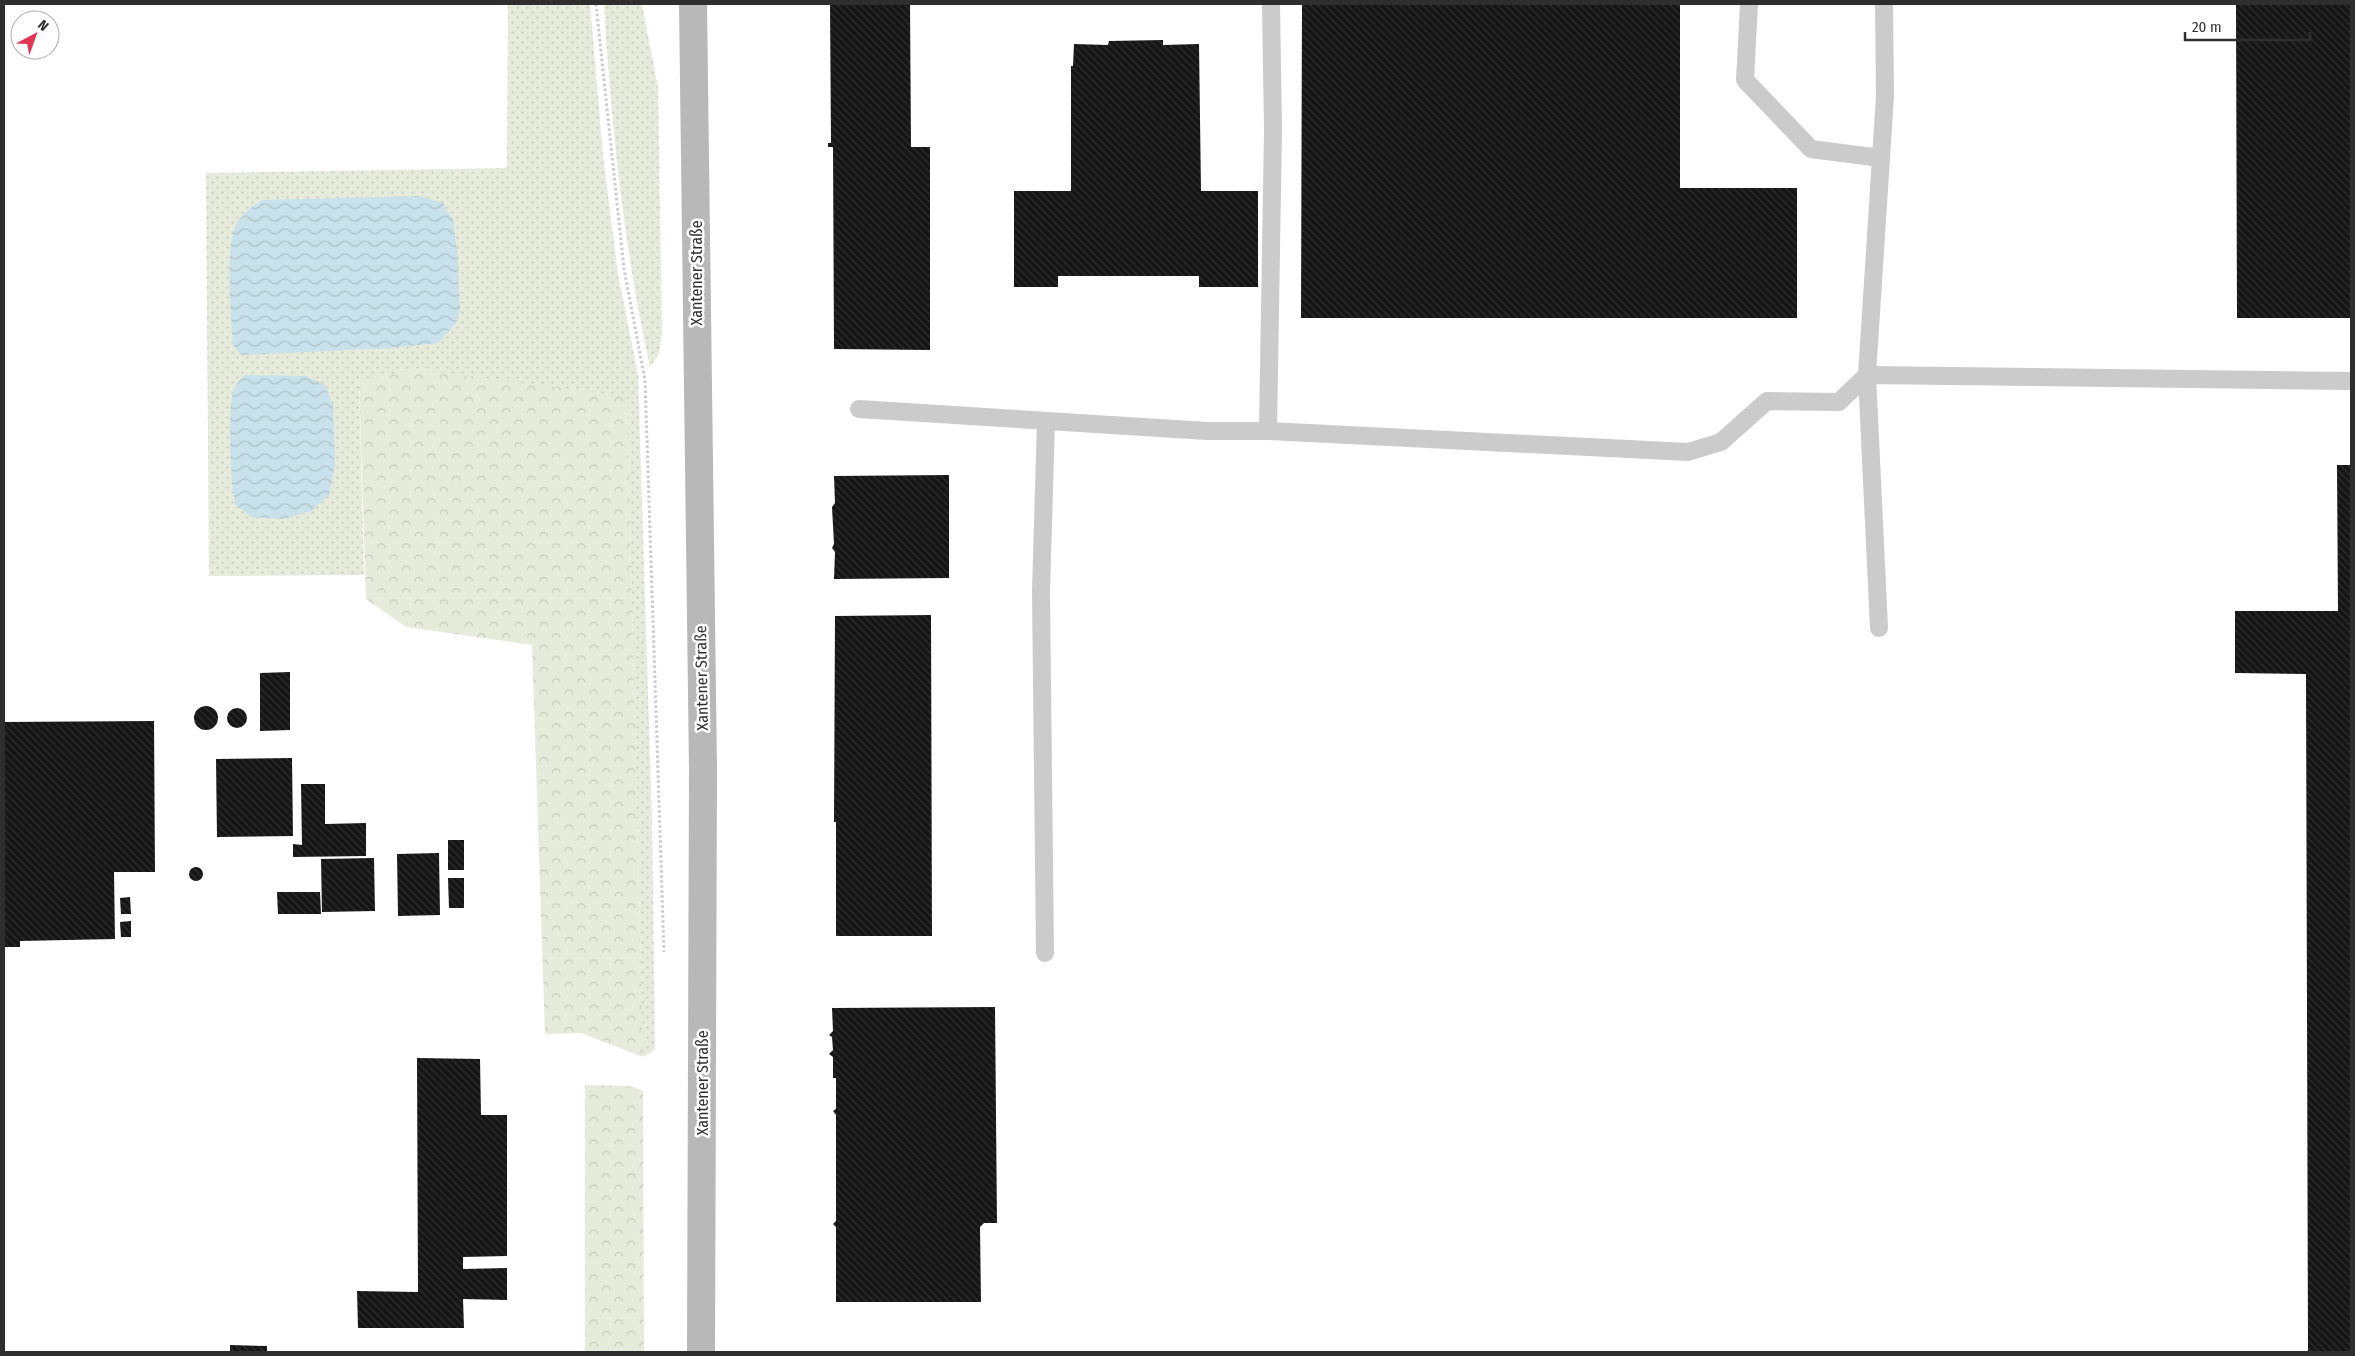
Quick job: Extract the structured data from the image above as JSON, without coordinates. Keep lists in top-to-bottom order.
{
  "streets": {
    "main road": ["Xantener Straße"]
  },
  "scale_bar": "20 m",
  "north": "top right"
}
